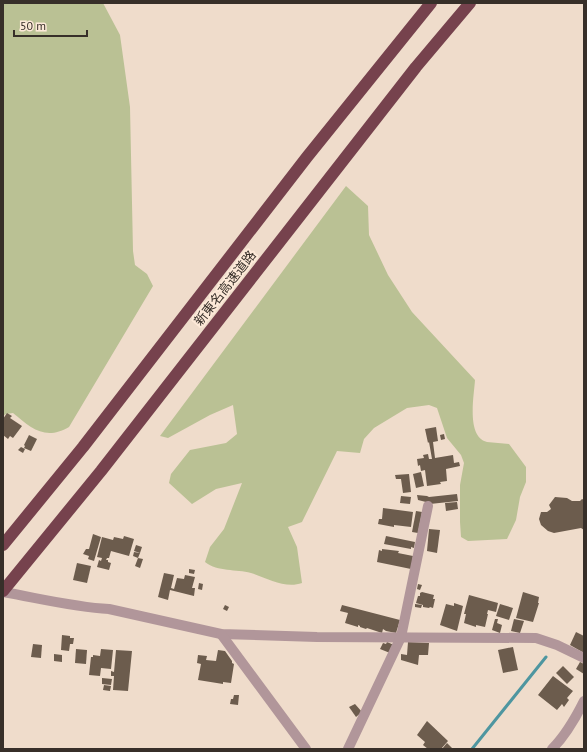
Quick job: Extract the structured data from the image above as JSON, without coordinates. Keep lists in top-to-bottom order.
{
  "streets": {
    "highway": ["新東名高速道路"]
  },
  "scale_bar": "50 m"
}
